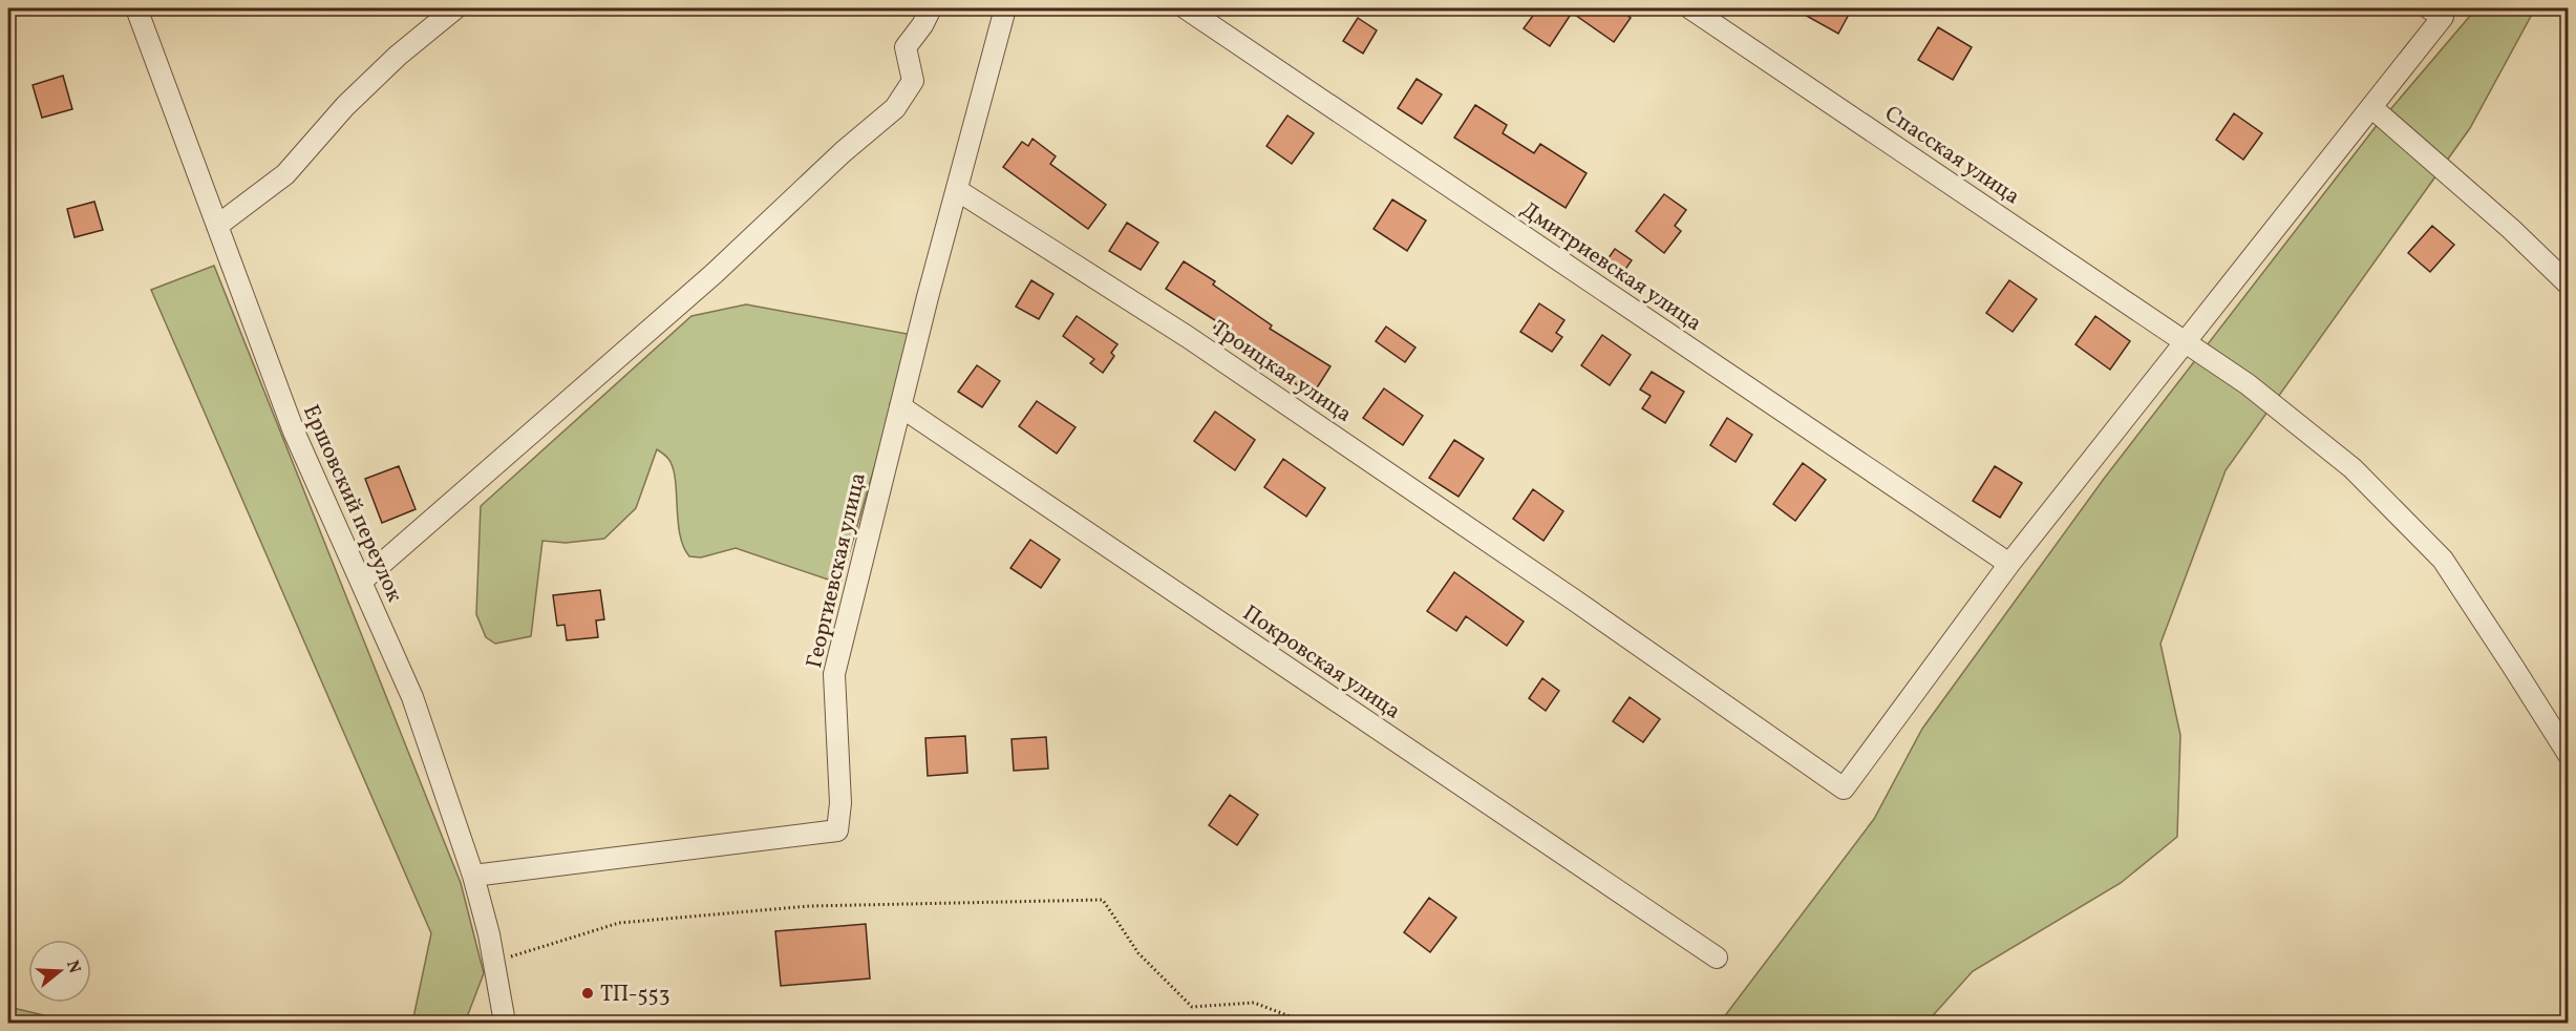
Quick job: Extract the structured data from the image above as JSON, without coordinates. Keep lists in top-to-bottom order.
{
  "streets": {
    "street": [
      "Спасская улица",
      "Дмитриевская улица",
      "Троицкая улица",
      "Ершовский переулок",
      "Георгиевская улица",
      "Покровская улица"
    ]
  },
  "crossings": [
    ["Дмитриевская улица", "Троицкая улица"],
    ["Троицкая улица", "Георгиевская улица"],
    ["Ершовский переулок", "Георгиевская улица"],
    ["Георгиевская улица", "Покровская улица"]
  ],
  "places": ["ТП-553"],
  "north": "right"
}
